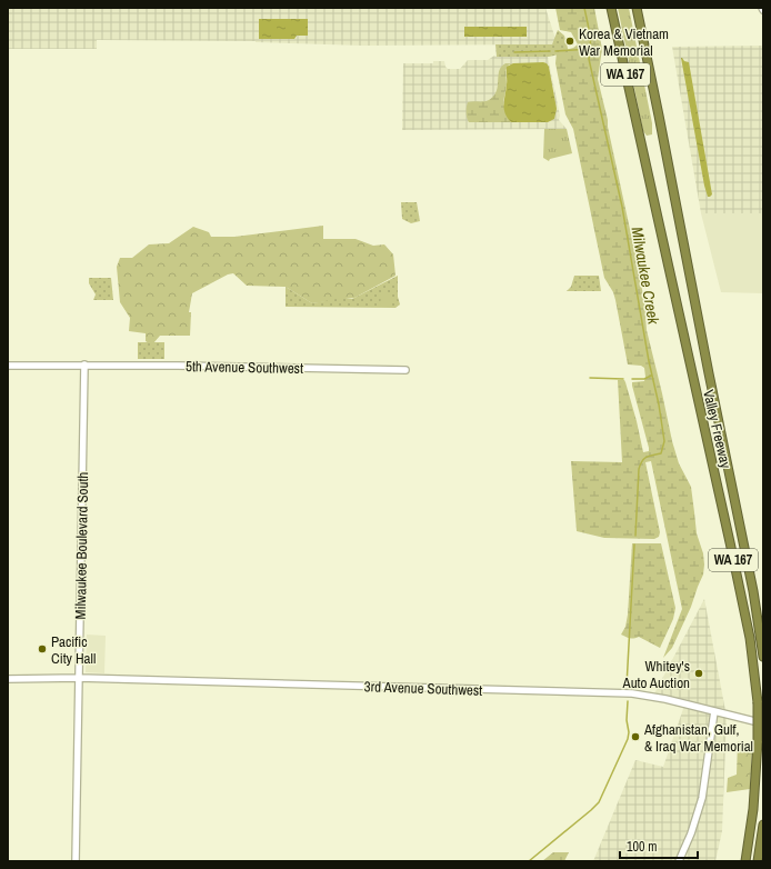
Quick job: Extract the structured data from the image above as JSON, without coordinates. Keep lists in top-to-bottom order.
{
  "streets": {
    "highway": ["WA 167", "Valley Freeway"],
    "street": ["5th Avenue Southwest", "Milwaukee Boulevard South", "3rd Avenue Southwest"]
  },
  "crossings": [
    ["5th Avenue Southwest", "Milwaukee Boulevard South"],
    ["Milwaukee Boulevard South", "3rd Avenue Southwest"]
  ],
  "water": ["Milwaukee Creek"],
  "places": [
    "Korea & Vietnam War Memorial",
    "Pacific City Hall",
    "Whitey's Auto Auction",
    "Afghanistan, Gulf, & Iraq War Memorial"
  ],
  "scale_bar": "100 m"
}
